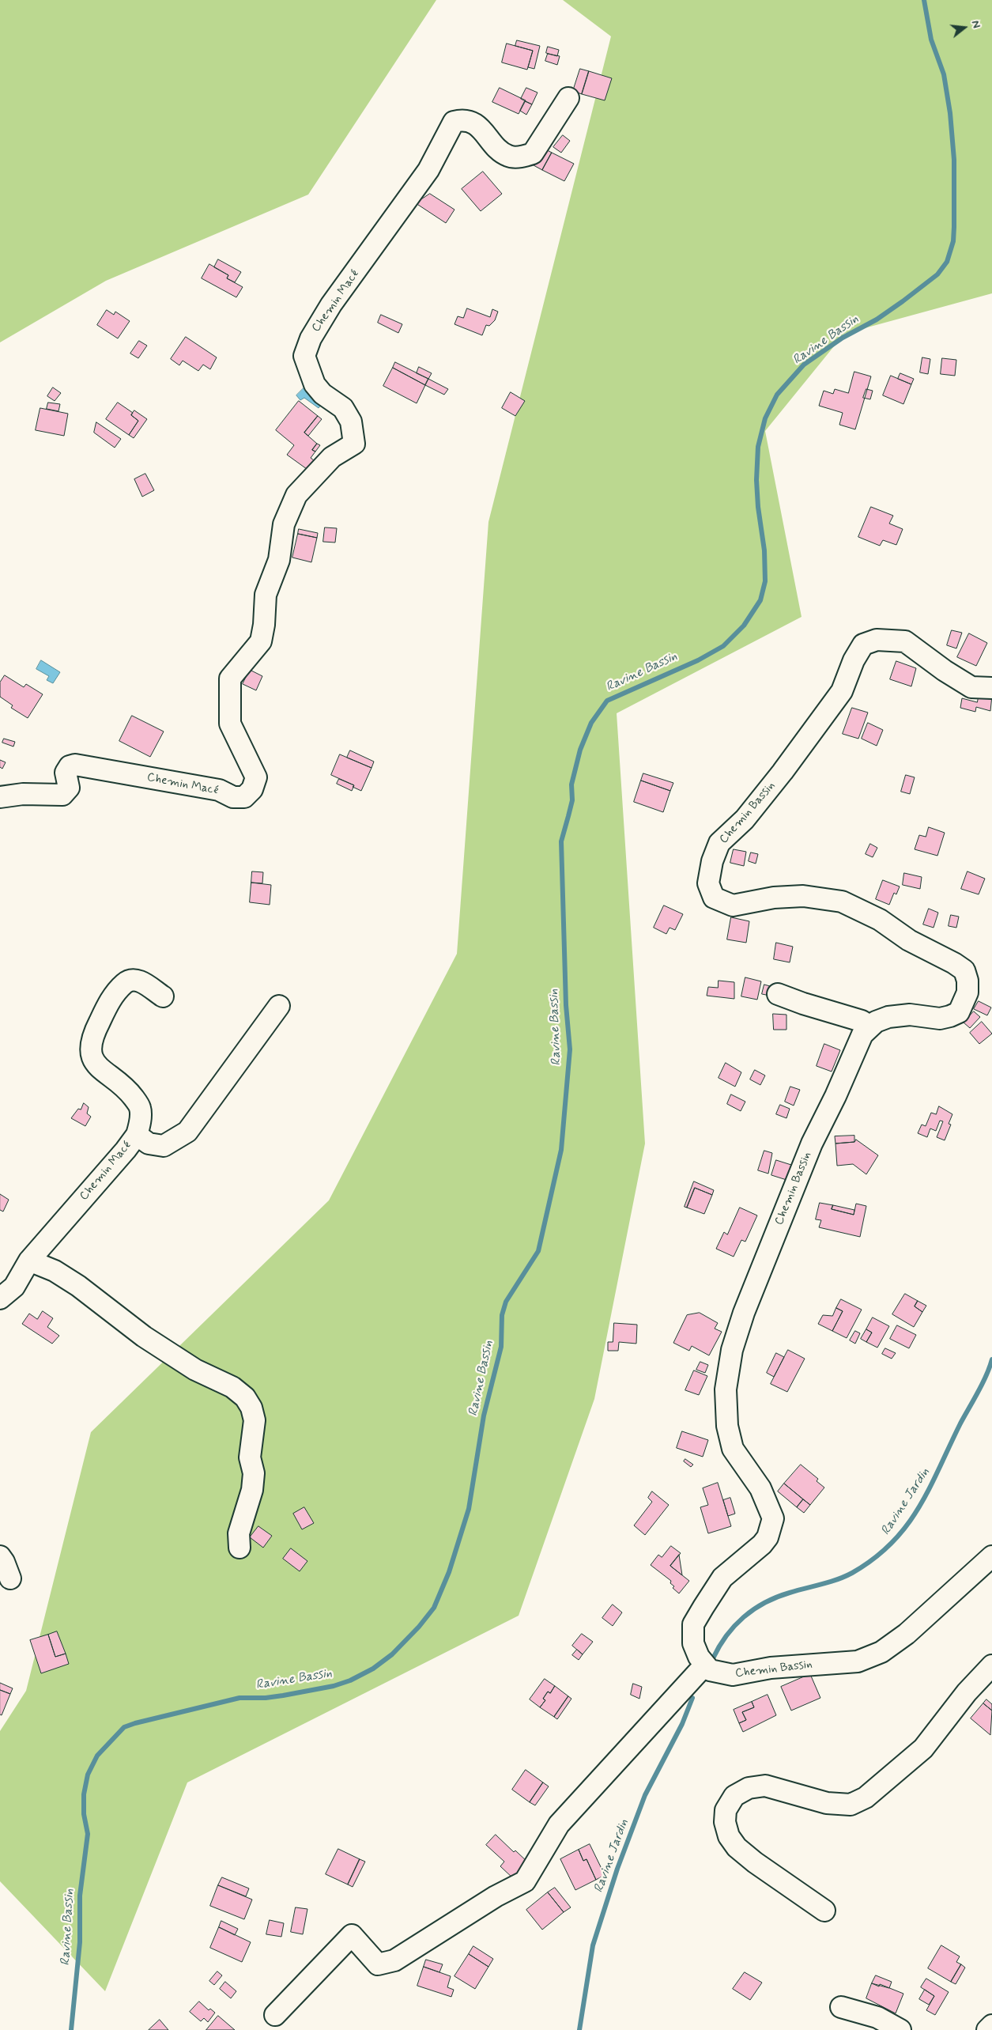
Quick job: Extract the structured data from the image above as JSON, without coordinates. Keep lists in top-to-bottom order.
{
  "streets": {
    "street": ["Chemin Macé", "Chemin Bassin"]
  },
  "water": ["Ravine Bassin", "Ravine Jardin"],
  "north": "right"
}
